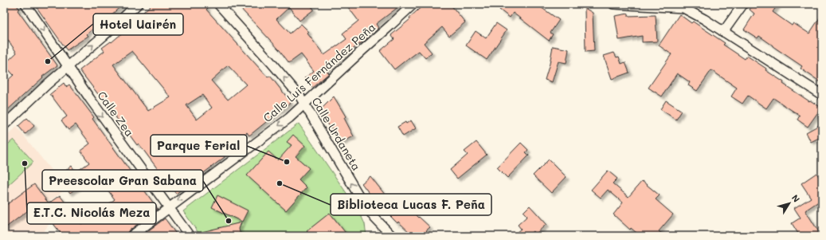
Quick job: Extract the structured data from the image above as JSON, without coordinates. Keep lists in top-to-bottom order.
{
  "streets": {
    "street": ["Calle Luis Fernández Peña", "Calle Zea", "Calle Urdaneta"]
  },
  "crossings": [
    ["Calle Luis Fernández Peña", "Calle Zea"],
    ["Calle Luis Fernández Peña", "Calle Urdaneta"]
  ],
  "one_way": ["Calle Luis Fernández Peña", "Calle Zea", "Calle Urdaneta"],
  "places": [
    "Hotel Uairén",
    "Parque Ferial",
    "E.T.C. Nicolás Meza",
    "Biblioteca Lucas F. Peña",
    "Preescolar Gran Sabana"
  ],
  "north": "top right"
}
